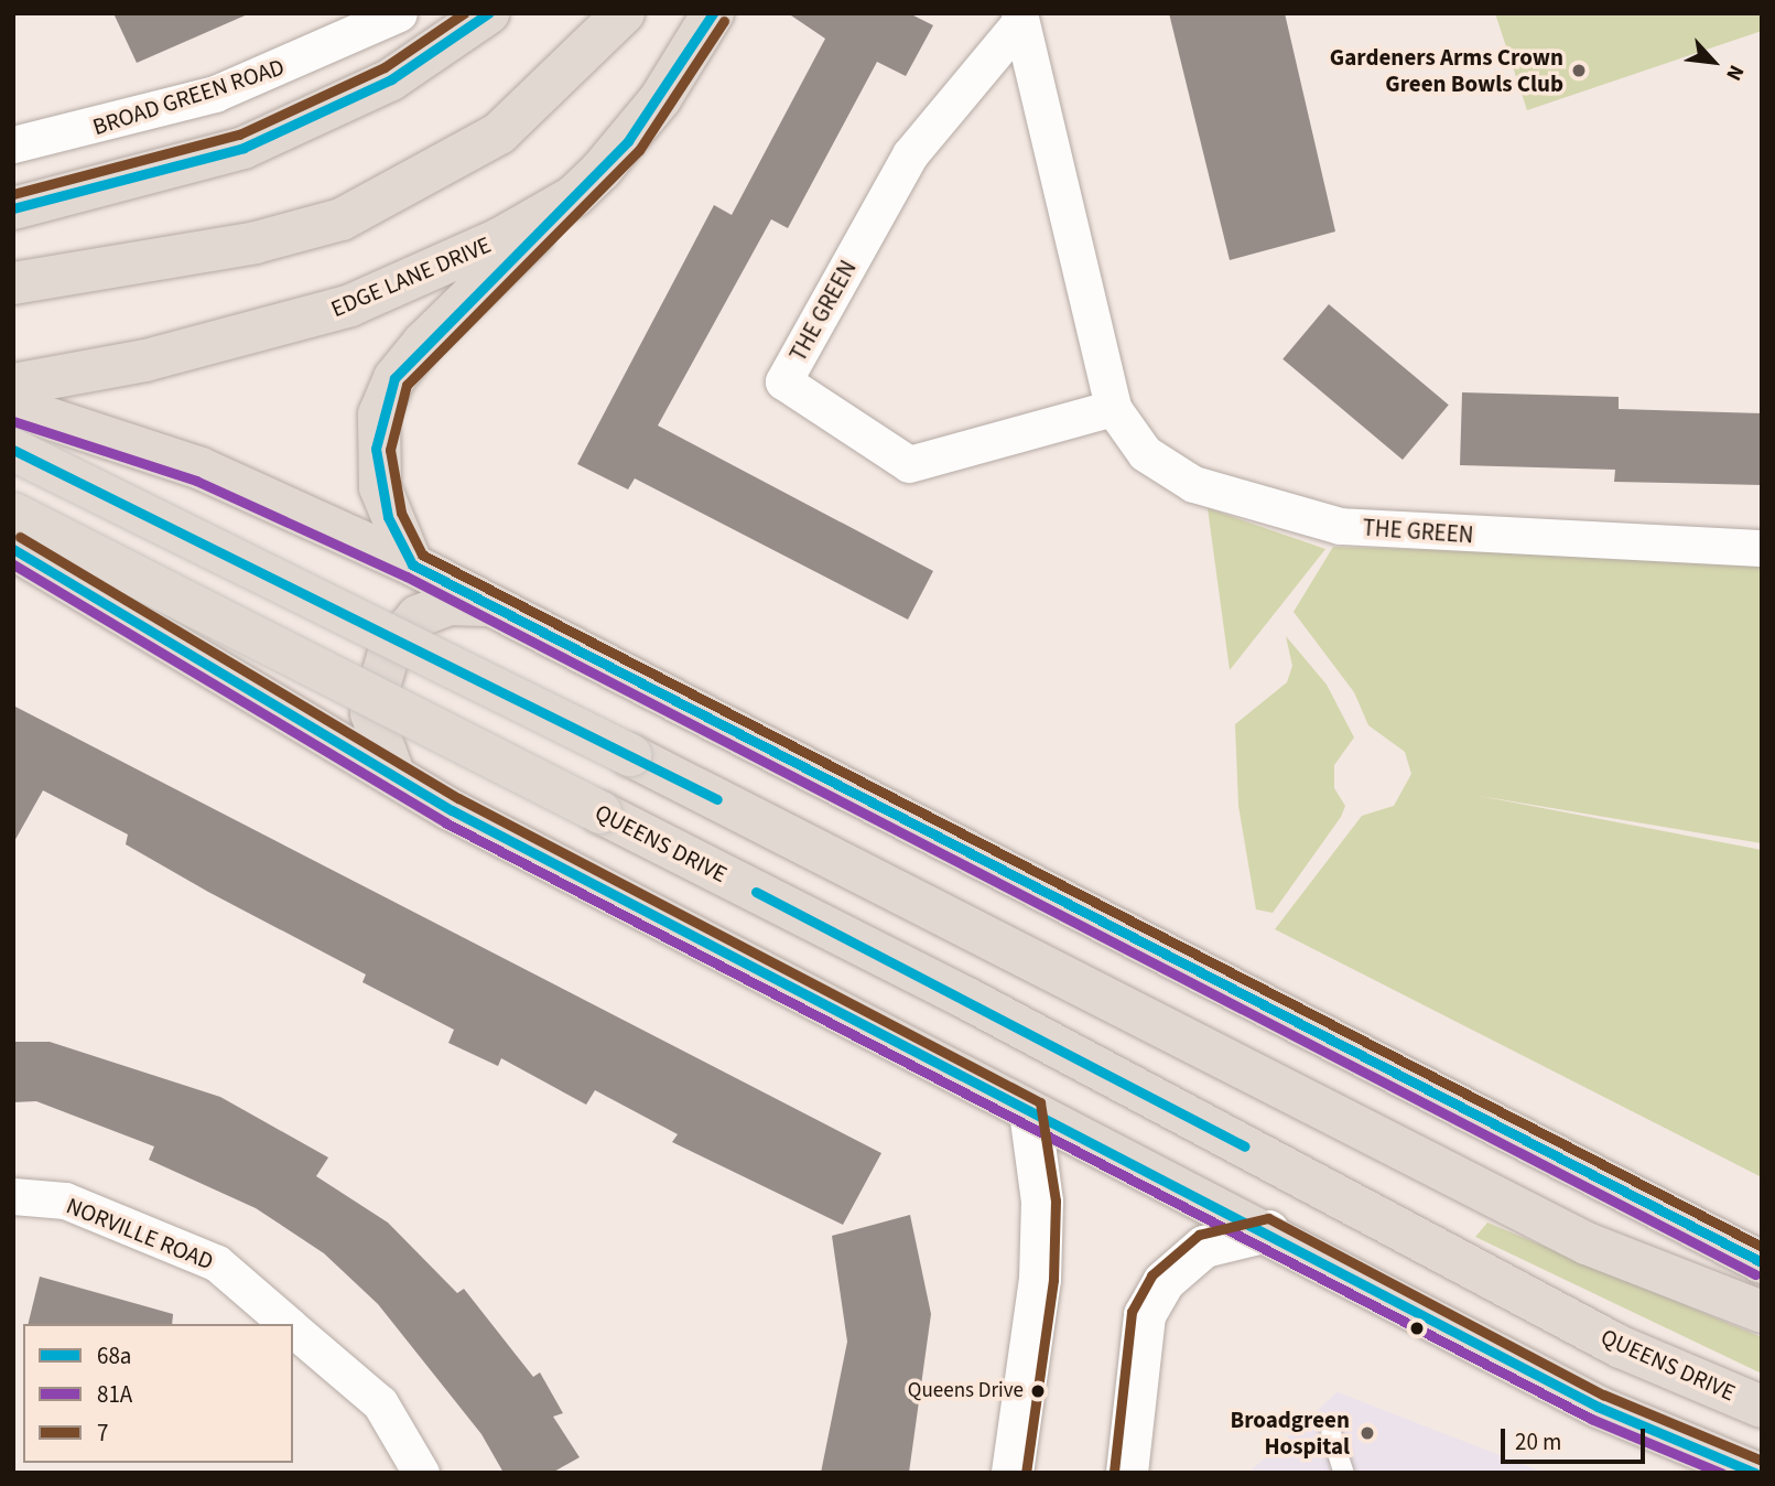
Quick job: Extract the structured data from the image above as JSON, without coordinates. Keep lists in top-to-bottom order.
{
  "streets": {
    "highway": ["EDGE LANE DRIVE", "QUEENS DRIVE"],
    "street": ["BROAD GREEN ROAD", "THE GREEN", "NORVILLE ROAD"]
  },
  "places": ["Gardeners Arms Crown Green Bowls Club", "Queens Drive", "Broadgreen Hospital"],
  "lines": ["transit line 68a", "transit line 7", "transit line 81A"],
  "legend": ["68a", "81A", "7"],
  "scale_bar": "20 m",
  "north": "bottom right"
}
